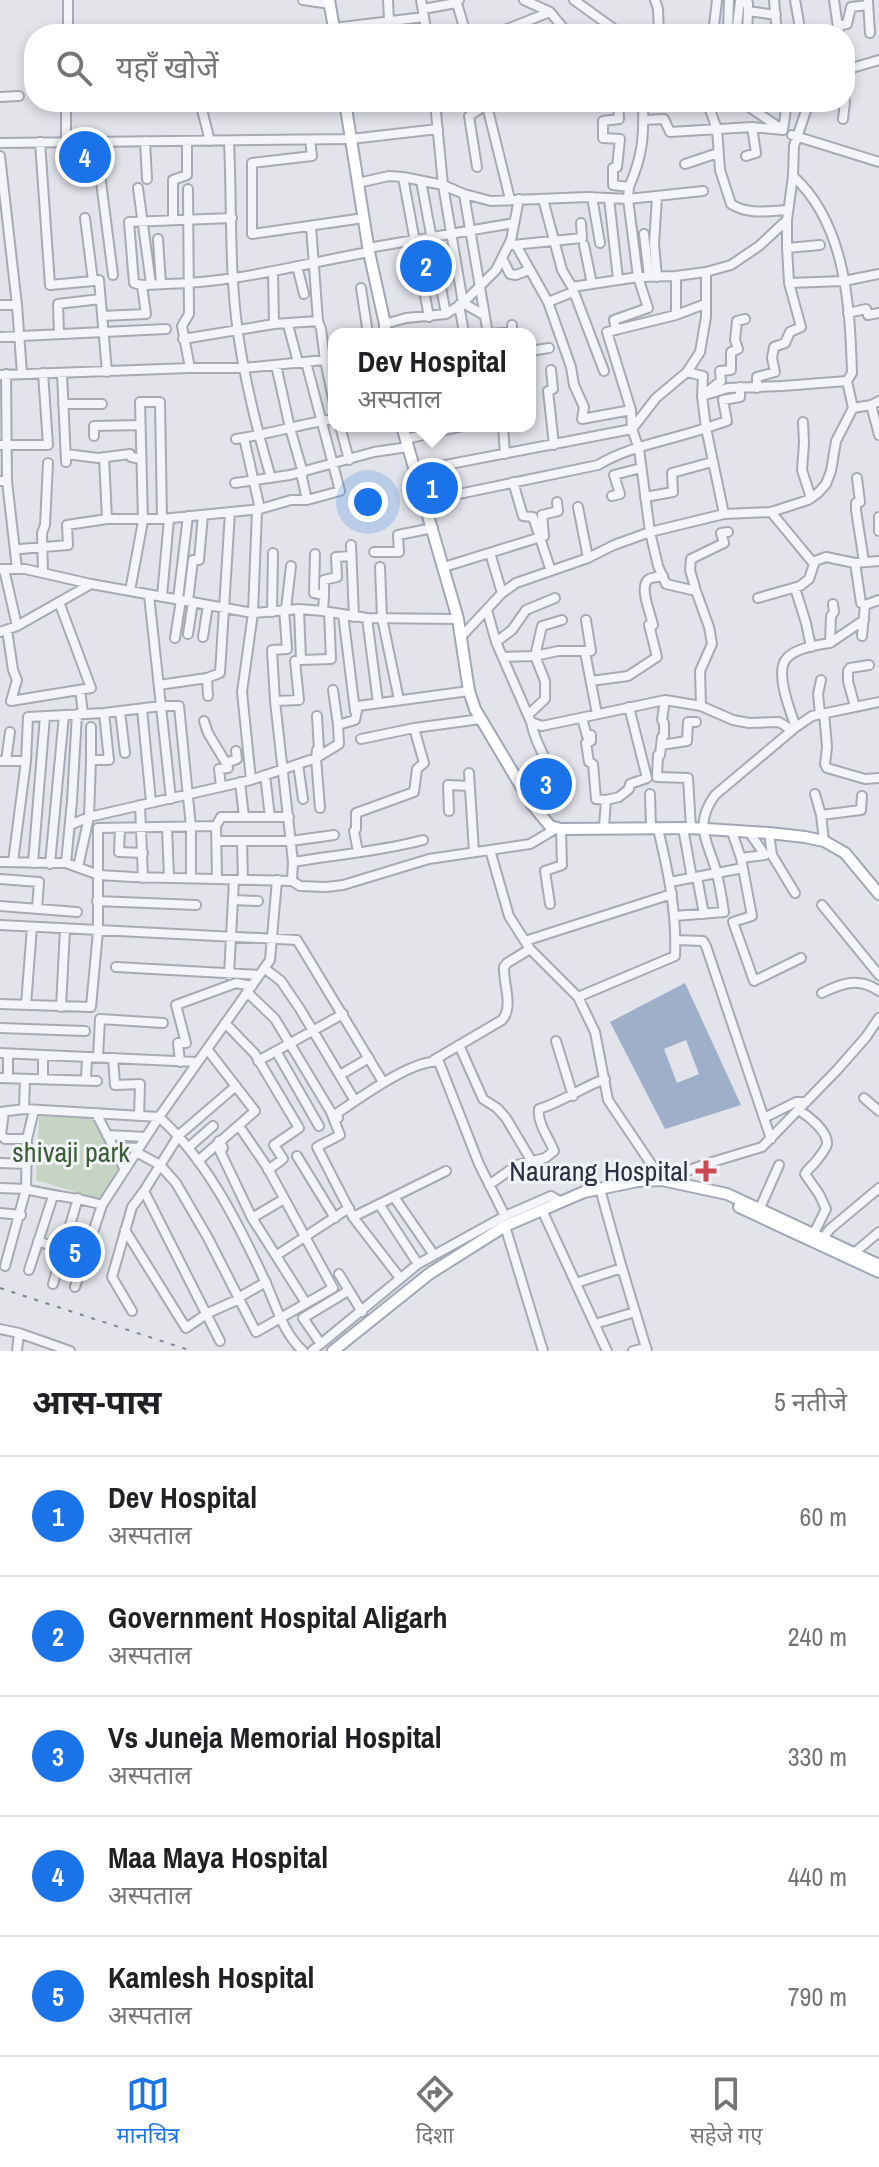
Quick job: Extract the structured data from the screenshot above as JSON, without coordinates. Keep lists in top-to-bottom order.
{
  "parks": ["shivaji park"],
  "places": {
    "health": ["Naurang Hospital"]
  },
  "page": {
    "search": "यहाँ खोजें",
    "pins": [
      "4",
      "2",
      "1",
      "3",
      "5"
    ],
    "popup": ["Dev Hospital", "अस्पताल"],
    "heading": ["आस-पास", "5 नतीजे"],
    "list": [
      {
        "mark": "1",
        "name": "Dev Hospital",
        "note": "अस्पताल",
        "value": "60 m"
      },
      {
        "mark": "2",
        "name": "Government Hospital Aligarh",
        "note": "अस्पताल",
        "value": "240 m"
      },
      {
        "mark": "3",
        "name": "Vs Juneja Memorial Hospital",
        "note": "अस्पताल",
        "value": "330 m"
      },
      {
        "mark": "4",
        "name": "Maa Maya Hospital",
        "note": "अस्पताल",
        "value": "440 m"
      },
      {
        "mark": "5",
        "name": "Kamlesh Hospital",
        "note": "अस्पताल",
        "value": "790 m"
      }
    ],
    "nav": ["मानचित्र", "दिशा", "सहेजे गए"]
  }
}
